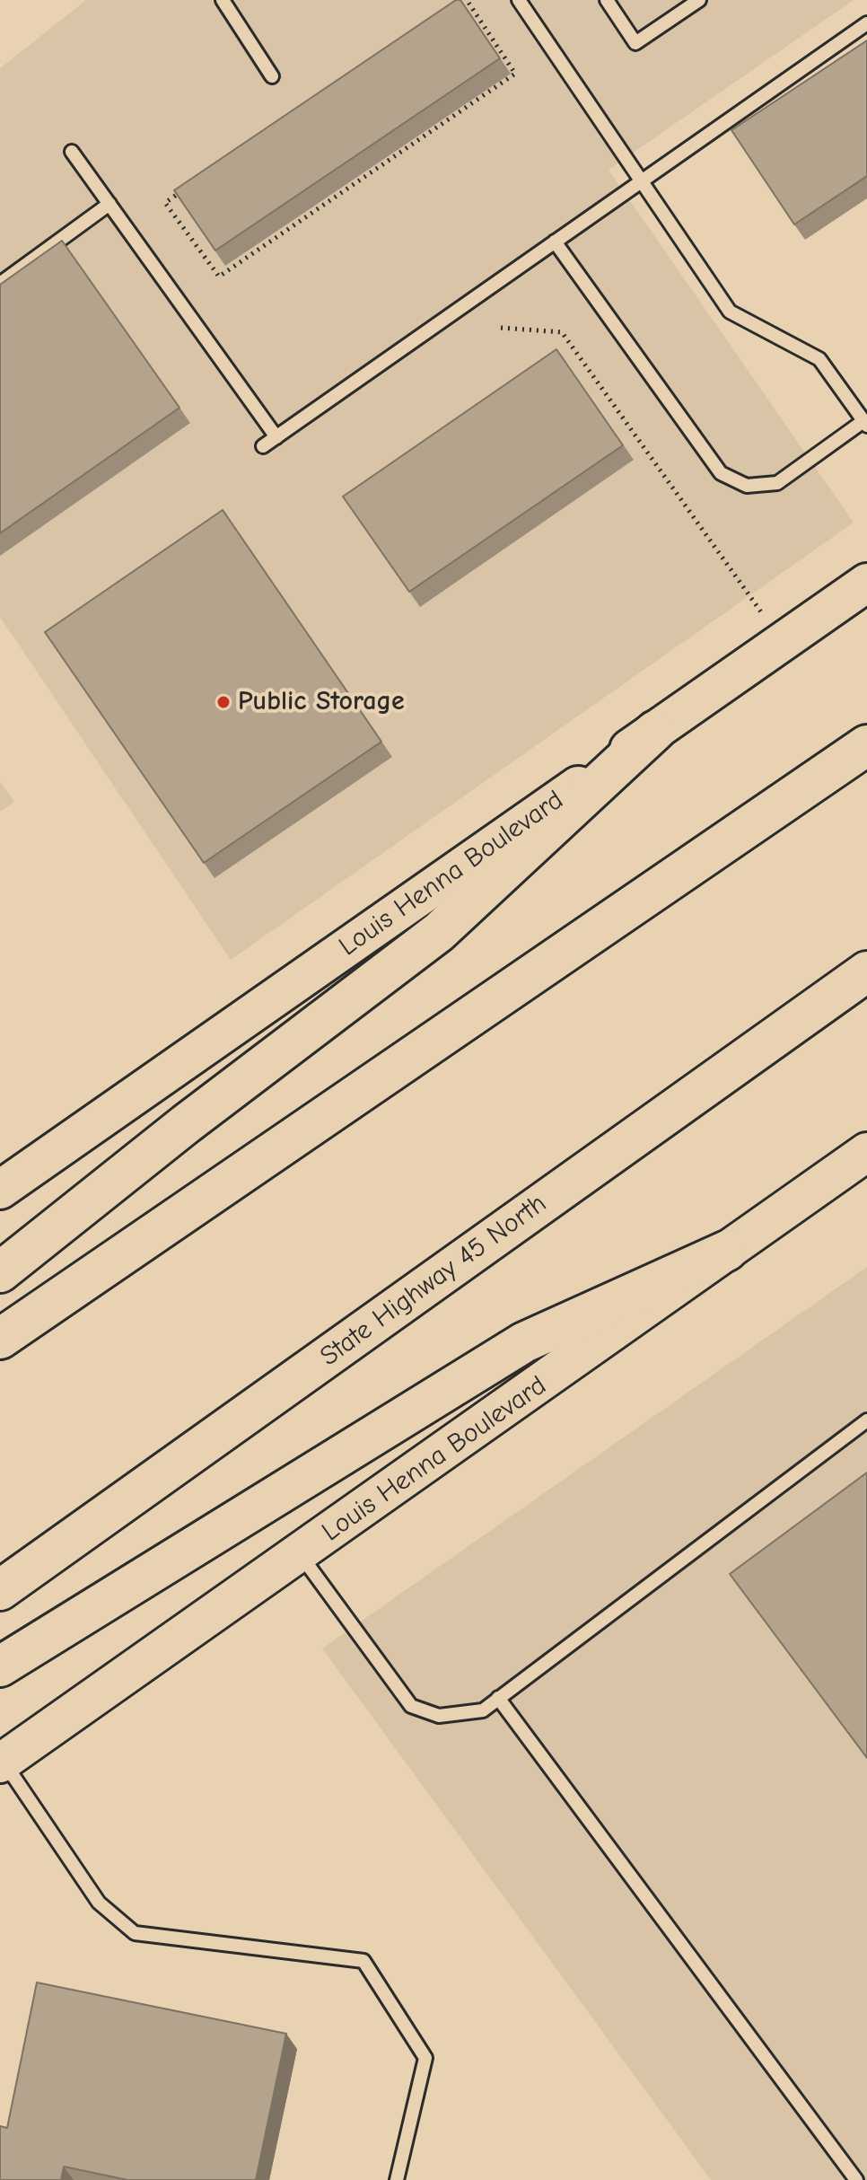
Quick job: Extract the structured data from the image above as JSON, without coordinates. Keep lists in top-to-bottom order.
{
  "streets": {
    "highway": ["State Highway 45 North"],
    "main road": ["Louis Henna Boulevard"]
  },
  "places": ["Public Storage"]
}
